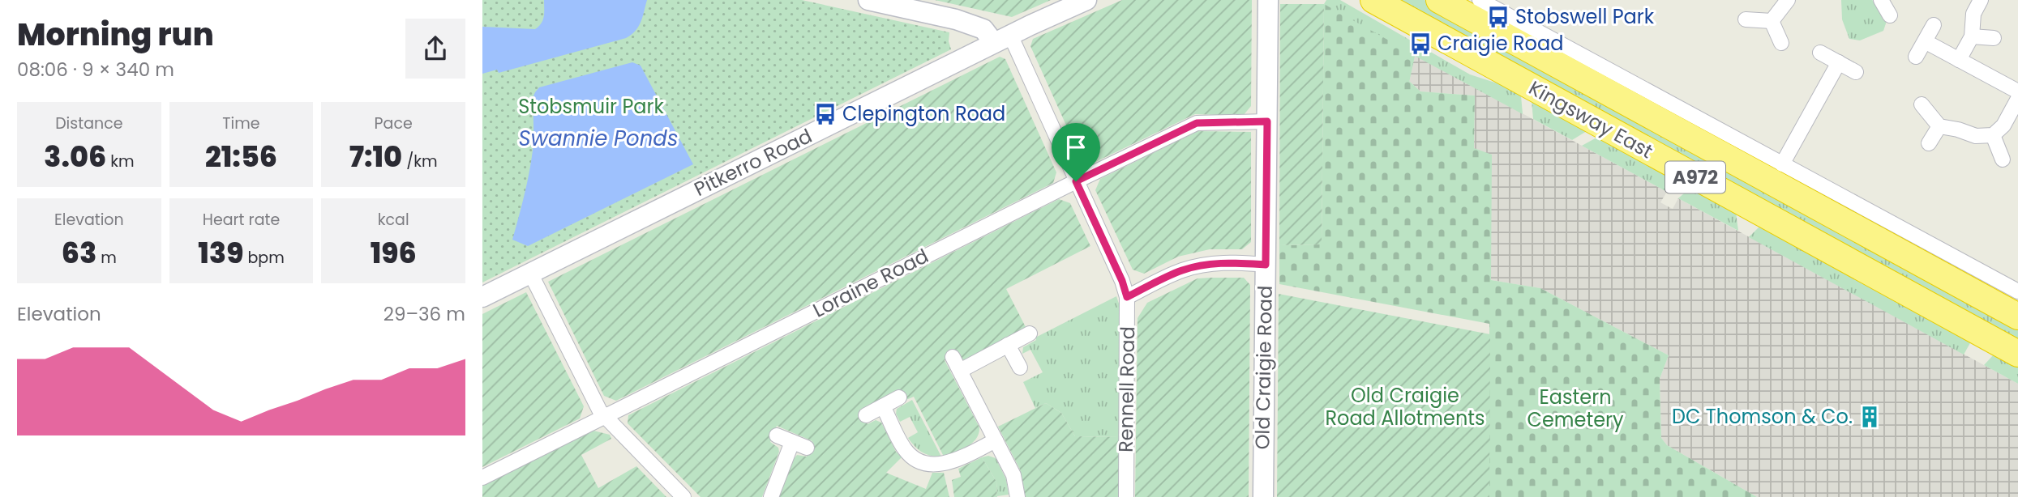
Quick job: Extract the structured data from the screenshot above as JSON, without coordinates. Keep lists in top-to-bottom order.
{
  "streets": {
    "highway": ["Kingsway East", "A972"],
    "street": [
      "Pitkerro Road",
      "Loraine Road",
      "Old Craigie Road",
      "Rennell Road"
    ]
  },
  "crossings": [
    ["Pitkerro Road", "Rennell Road"],
    ["Loraine Road", "Old Craigie Road"],
    ["Loraine Road", "Rennell Road"]
  ],
  "water": ["Swannie Ponds"],
  "parks": ["Stobsmuir Park", "Old Craigie Road Allotments", "Eastern Cemetery"],
  "places": {
    "bus stop": ["Stobswell Park", "Craigie Road", "Clepington Road"],
    "building": ["DC Thomson & Co."]
  },
  "page": {
    "heading": ["Morning run", "08:06 · 9 × 340 m"],
    "stats": [
      ["Distance", "3.06 km"],
      ["Time", "21:56"],
      ["Pace", "7:10 /km"],
      ["Elevation", "63 m"],
      ["Heart rate", "139 bpm"],
      ["kcal", "196"]
    ],
    "chart": ["Elevation", "29–36 m"]
  }
}
